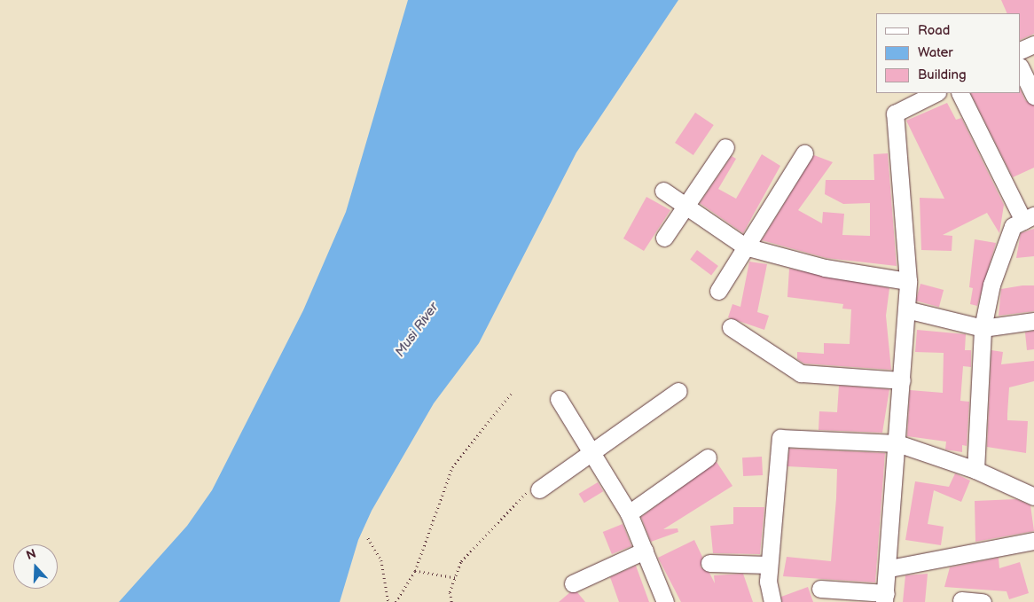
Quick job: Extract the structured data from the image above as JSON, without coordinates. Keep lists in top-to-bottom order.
{
  "water": ["Musi River"],
  "legend": ["Road", "Water", "Building"],
  "north": "top"
}
